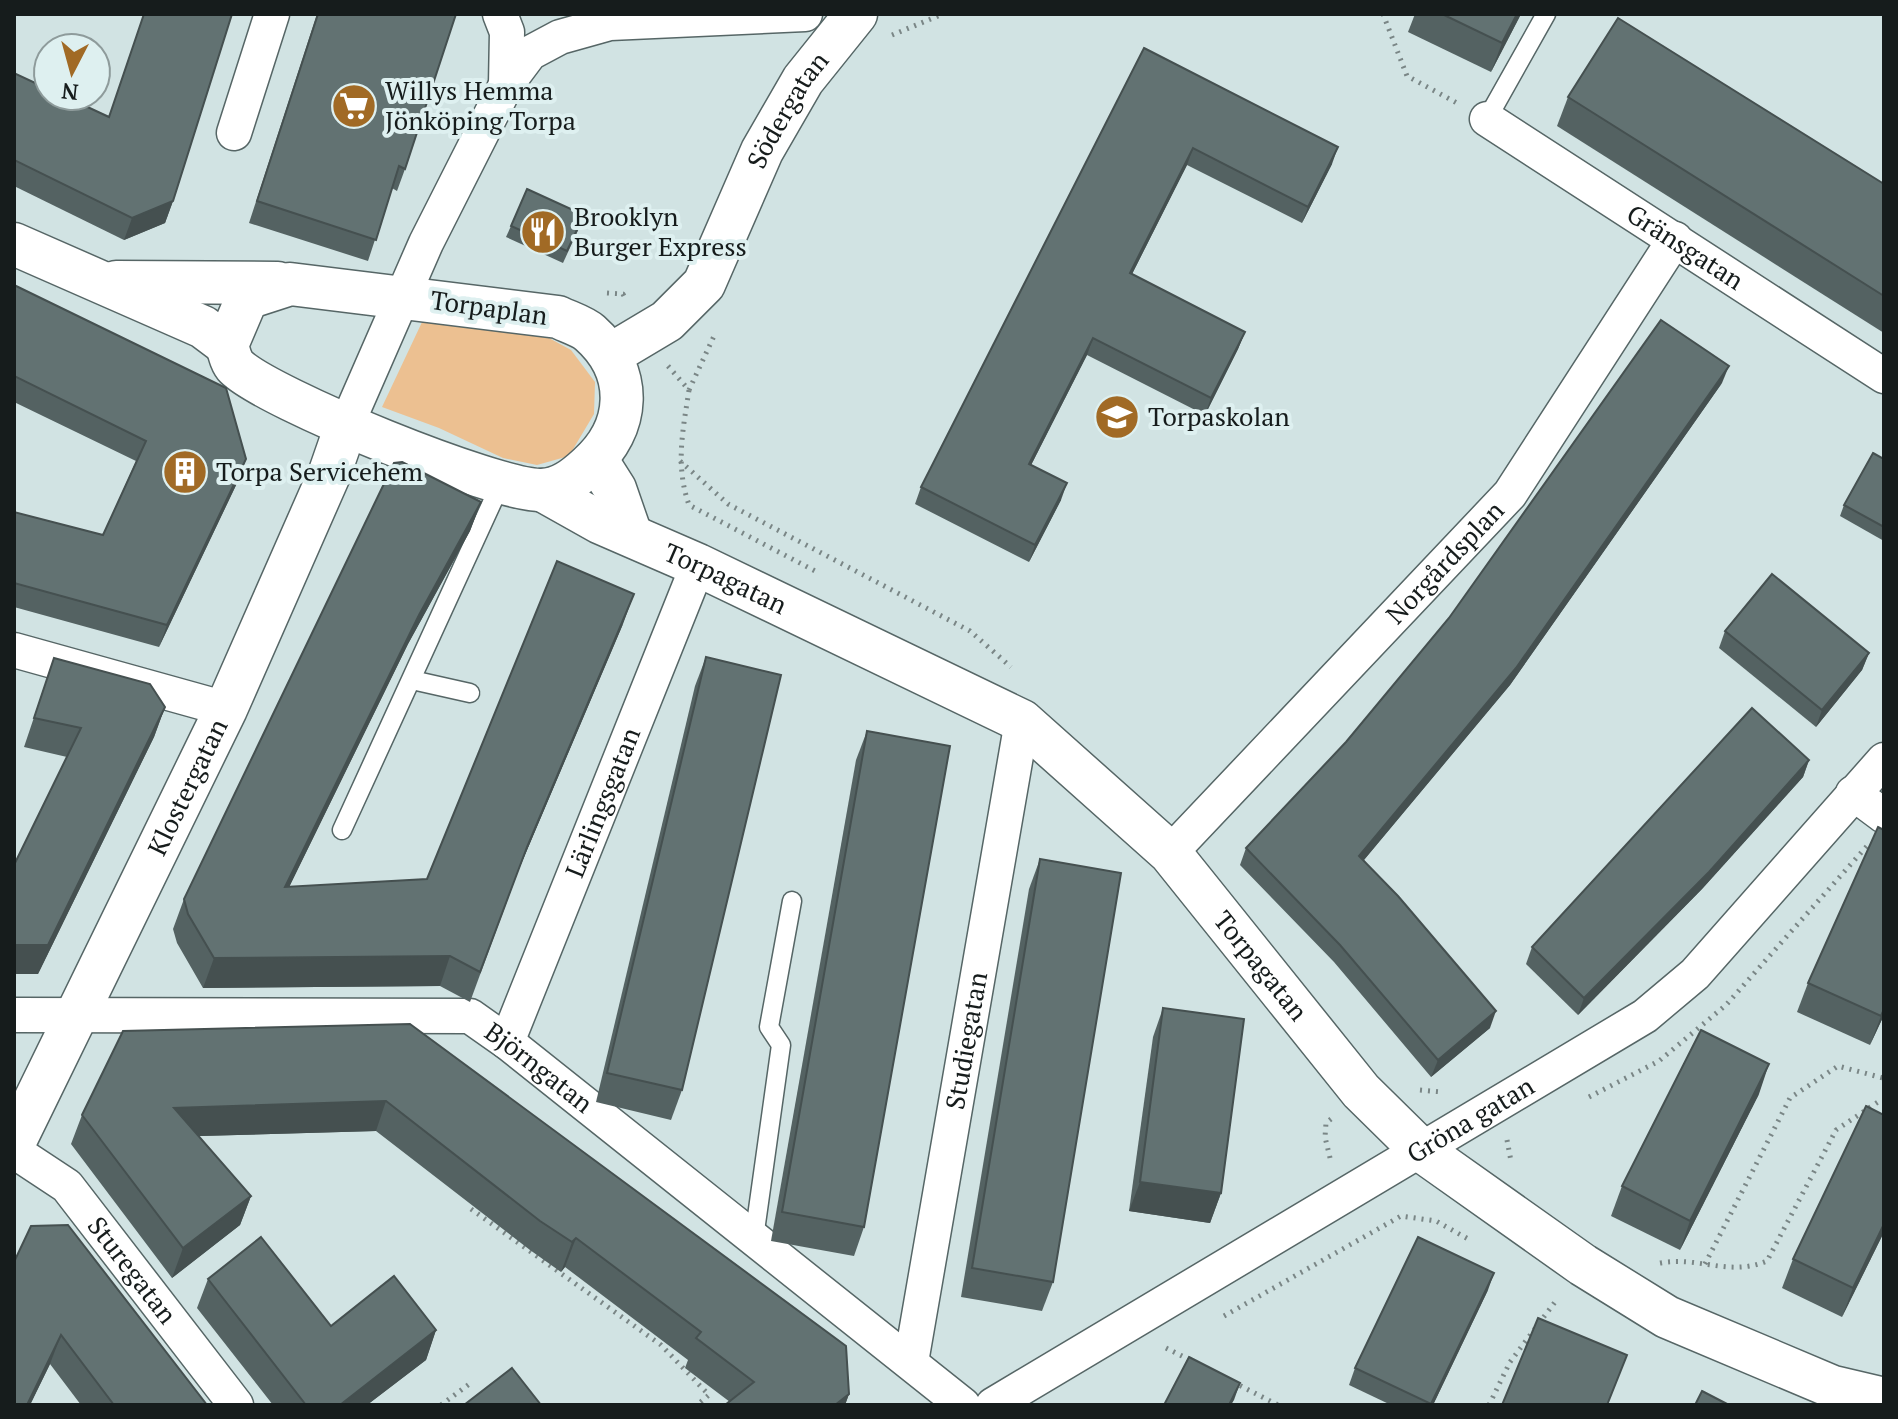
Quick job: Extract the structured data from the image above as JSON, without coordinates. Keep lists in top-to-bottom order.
{
  "streets": {
    "street": [
      "Södergatan",
      "Gränsgatan",
      "Torpaplan",
      "Norgårdsplan",
      "Torpagatan",
      "Klostergatan",
      "Lärlingsgatan",
      "Studiegatan",
      "Björngatan",
      "Gröna gatan",
      "Sturegatan"
    ]
  },
  "crossings": [
    ["Södergatan", "Torpaplan"],
    ["Gränsgatan", "Norgårdsplan"],
    ["Torpaplan", "Torpagatan"],
    ["Torpaplan", "Klostergatan"],
    ["Norgårdsplan", "Torpagatan"],
    ["Torpagatan", "Lärlingsgatan"],
    ["Torpagatan", "Studiegatan"],
    ["Torpagatan", "Gröna gatan"],
    ["Klostergatan", "Björngatan"],
    ["Lärlingsgatan", "Björngatan"],
    ["Studiegatan", "Björngatan"]
  ],
  "places": {
    "supermarket": ["Willys Hemma Jönköping Torpa"],
    "restaurant": ["Brooklyn Burger Express"],
    "school or university": ["Torpaskolan"],
    "building": ["Torpa Servicehem"]
  },
  "north": "bottom"
}
